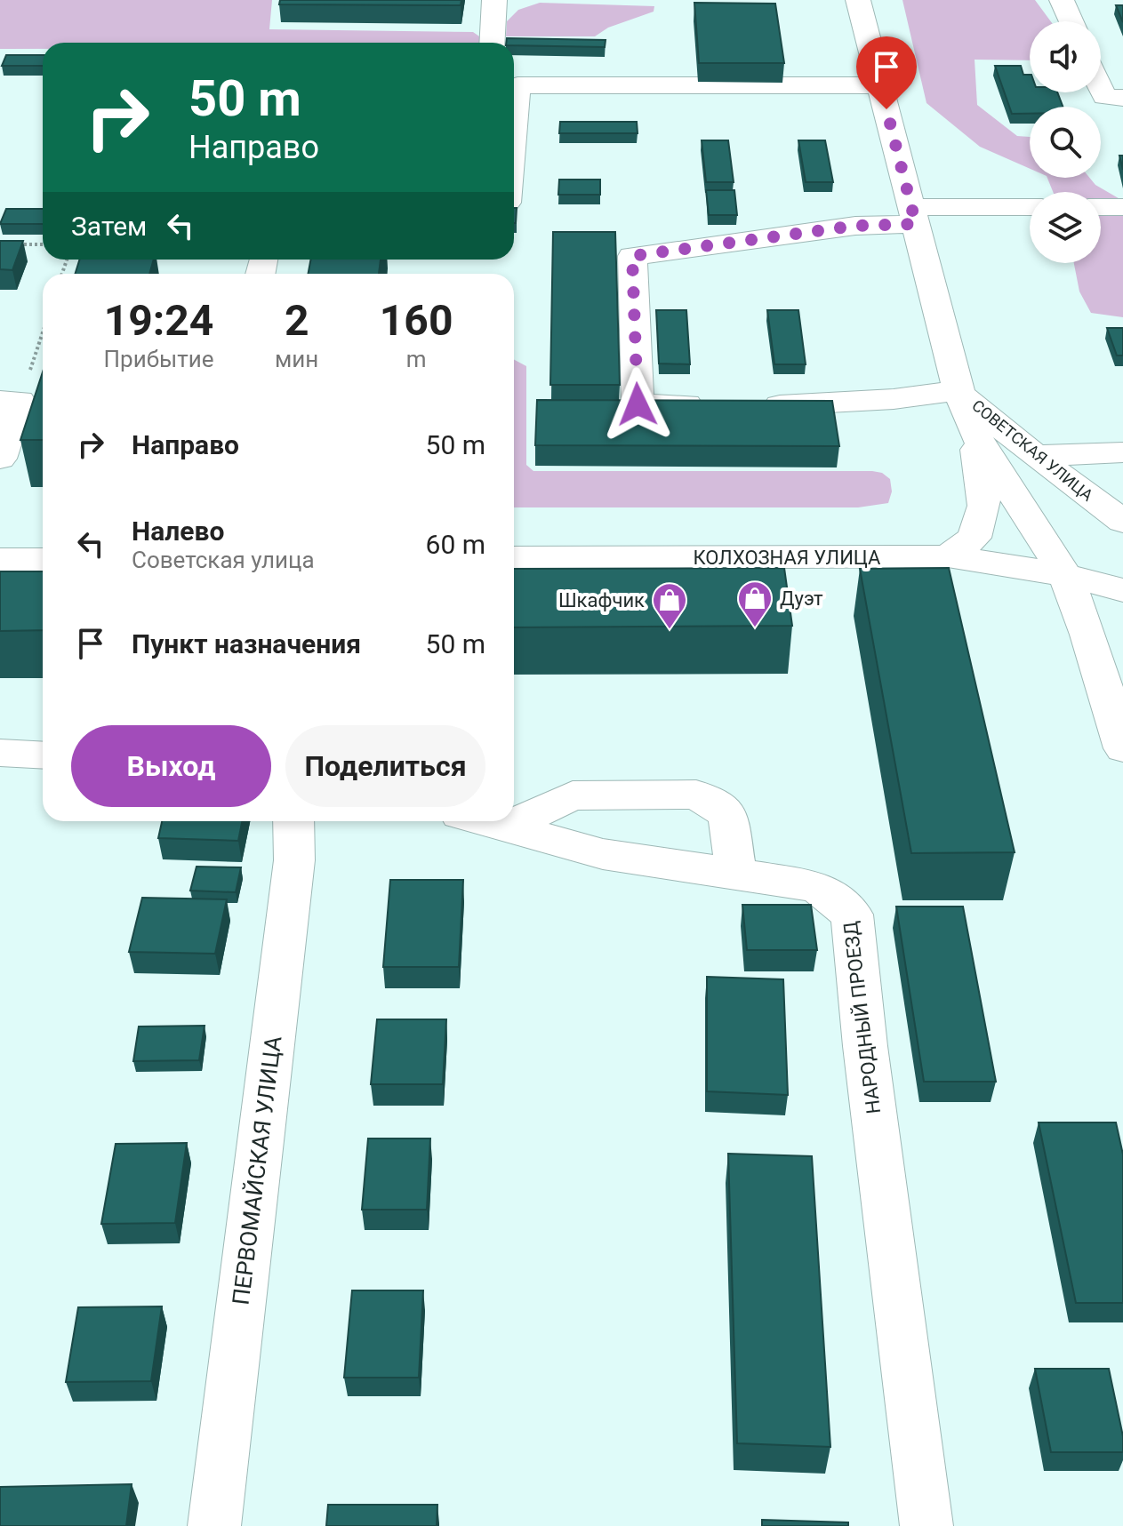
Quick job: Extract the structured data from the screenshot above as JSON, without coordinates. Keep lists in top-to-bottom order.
{
  "streets": {
    "street": [
      "СОВЕТСКАЯ УЛИЦА",
      "КОЛХОЗНАЯ УЛИЦА",
      "НАРОДНЫЙ ПРОЕЗД",
      "ПЕРВОМАЙСКАЯ УЛИЦА"
    ]
  },
  "places": {
    "shop": ["Дуэт", "Шкафчик"]
  },
  "page": {
    "turn": ["50 m", "Направо"],
    "then": "Затем",
    "eta": [
      "19:24",
      "Прибытие",
      "2",
      "мин",
      "160",
      "m"
    ],
    "list": [
      {
        "name": "Направо",
        "value": "50 m"
      },
      {
        "name": "Налево",
        "note": "Советская улица",
        "value": "60 m"
      },
      {
        "name": "Пункт назначения",
        "value": "50 m"
      }
    ],
    "buttons": ["Выход", "Поделиться"]
  }
}
